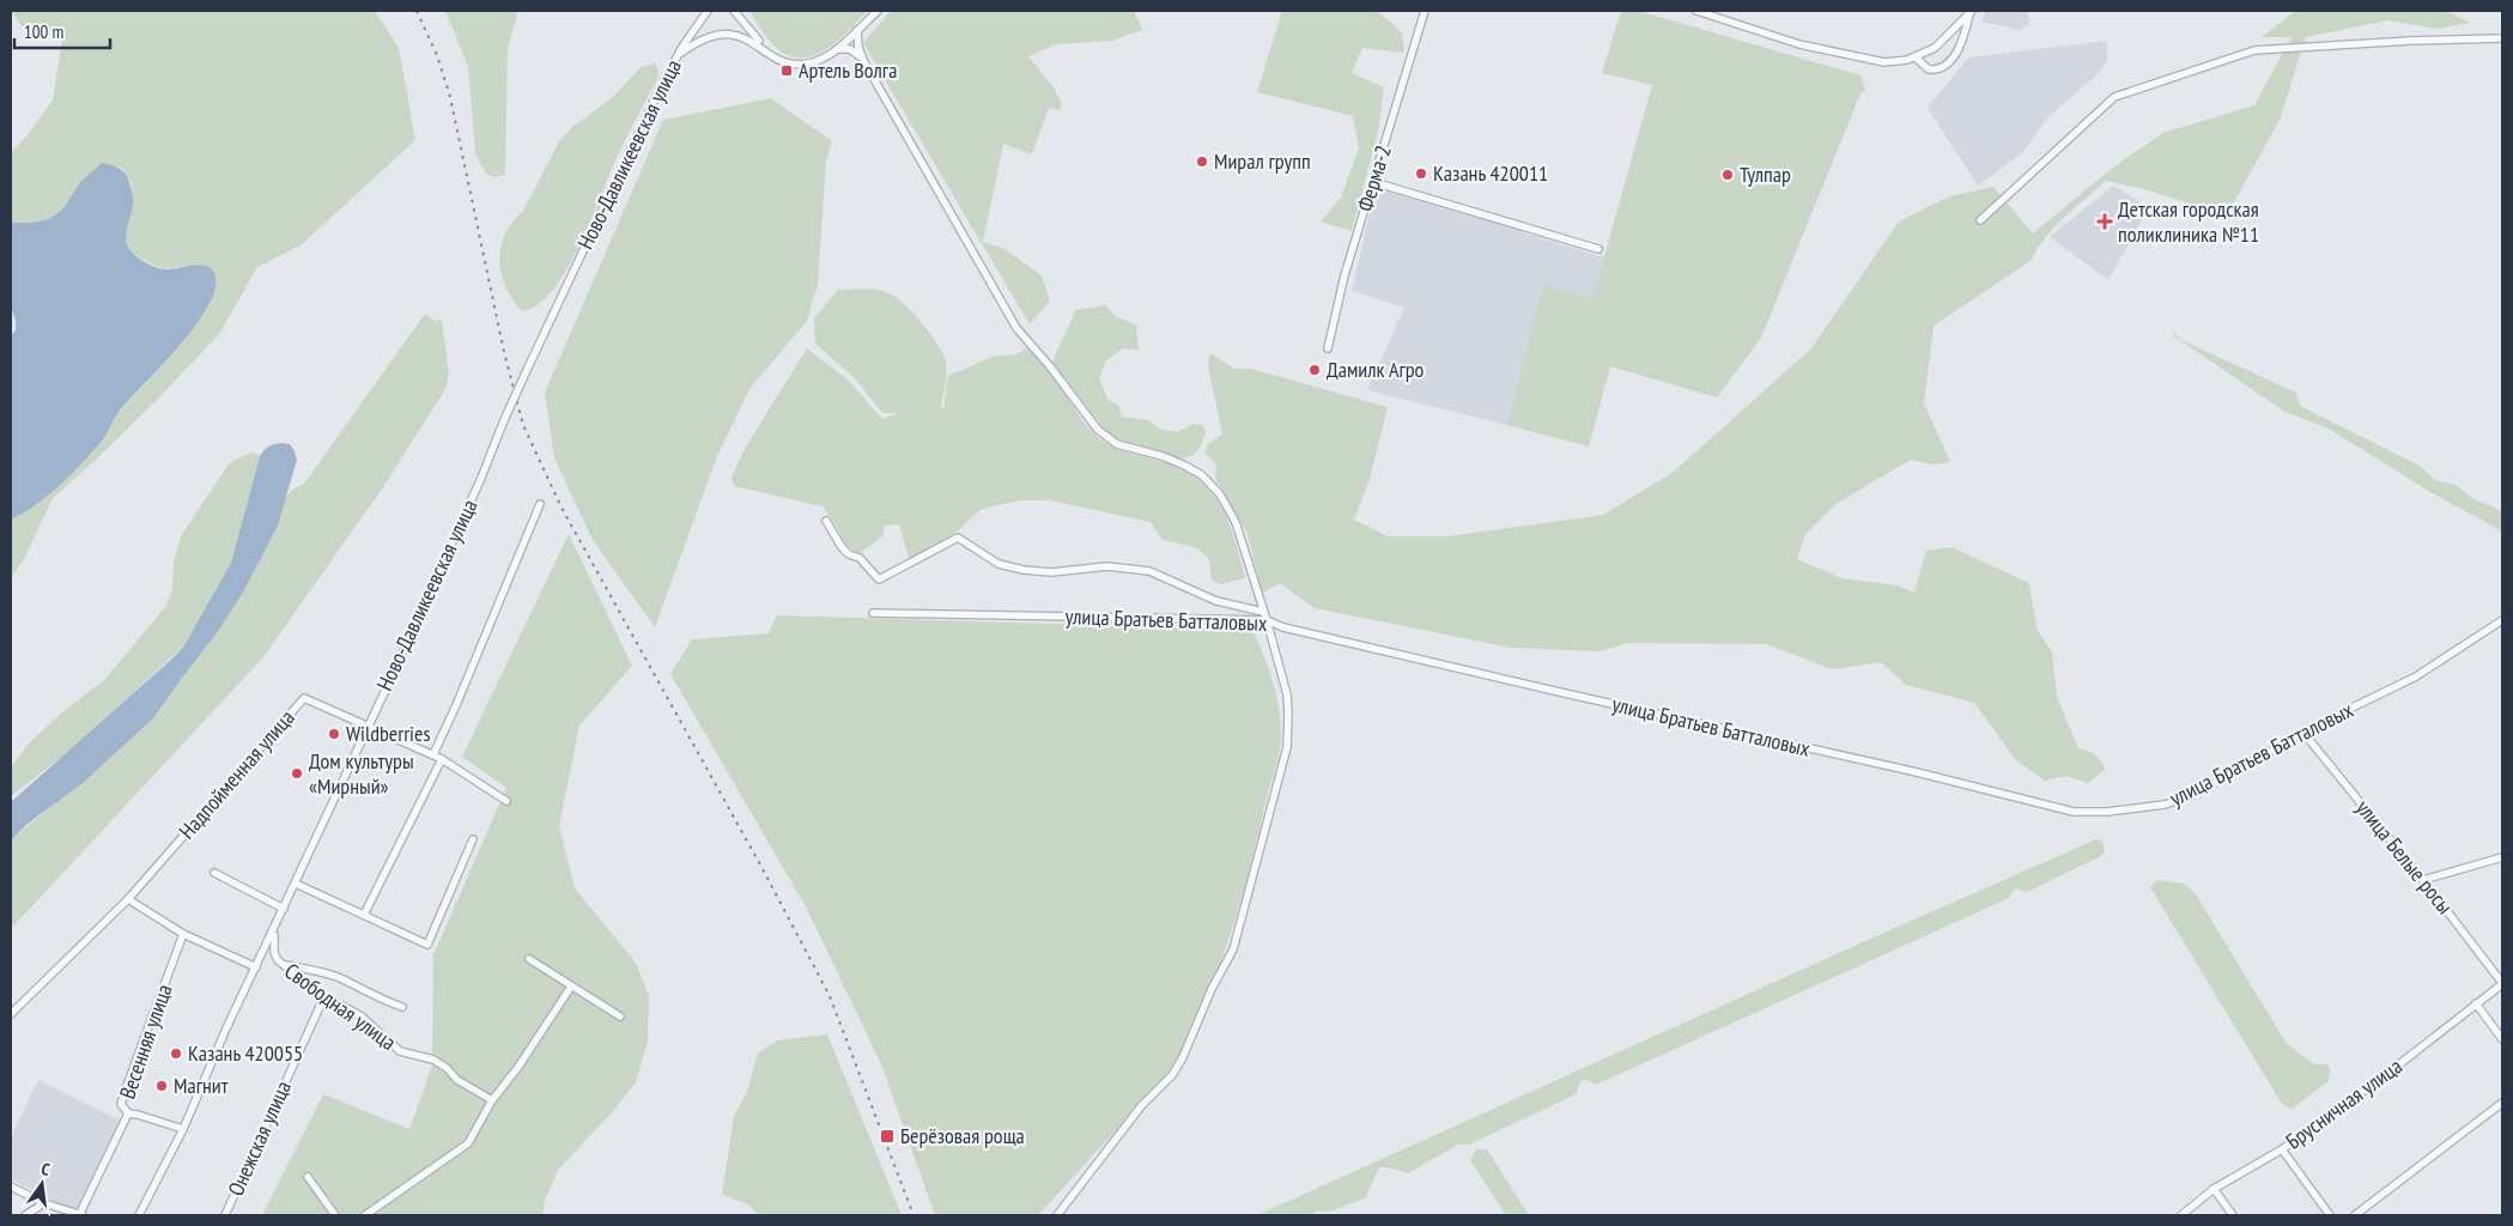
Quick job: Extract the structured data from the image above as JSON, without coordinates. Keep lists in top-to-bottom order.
{
  "streets": {
    "street": [
      "Ново-Давликеевская улица",
      "Ферма-2",
      "улица Братьев Батталовых",
      "Надпойменная улица",
      "улица Белые росы",
      "Свободная улица",
      "Весенняя улица",
      "Брусничная улица",
      "Онежская улица"
    ]
  },
  "crossings": [
    ["Ново-Давликеевская улица", "Надпойменная улица"],
    ["Ново-Давликеевская улица", "Свободная улица"],
    ["улица Братьев Батталовых", "улица Белые росы"],
    ["Надпойменная улица", "Свободная улица"],
    ["улица Белые росы", "Брусничная улица"],
    ["Свободная улица", "Весенняя улица"],
    ["Свободная улица", "Онежская улица"]
  ],
  "places": {
    "transit": ["Артель Волга", "Берёзовая роща"],
    "other": [
      "Мирал групп",
      "Казань 420011",
      "Тулпар",
      "Дамилк Агро",
      "Wildberries",
      "Дом культуры «Мирный»",
      "Казань 420055",
      "Магнит"
    ],
    "health": ["Детская городская поликлиника №11"]
  },
  "scale_bar": "100 m",
  "north": "top"
}
